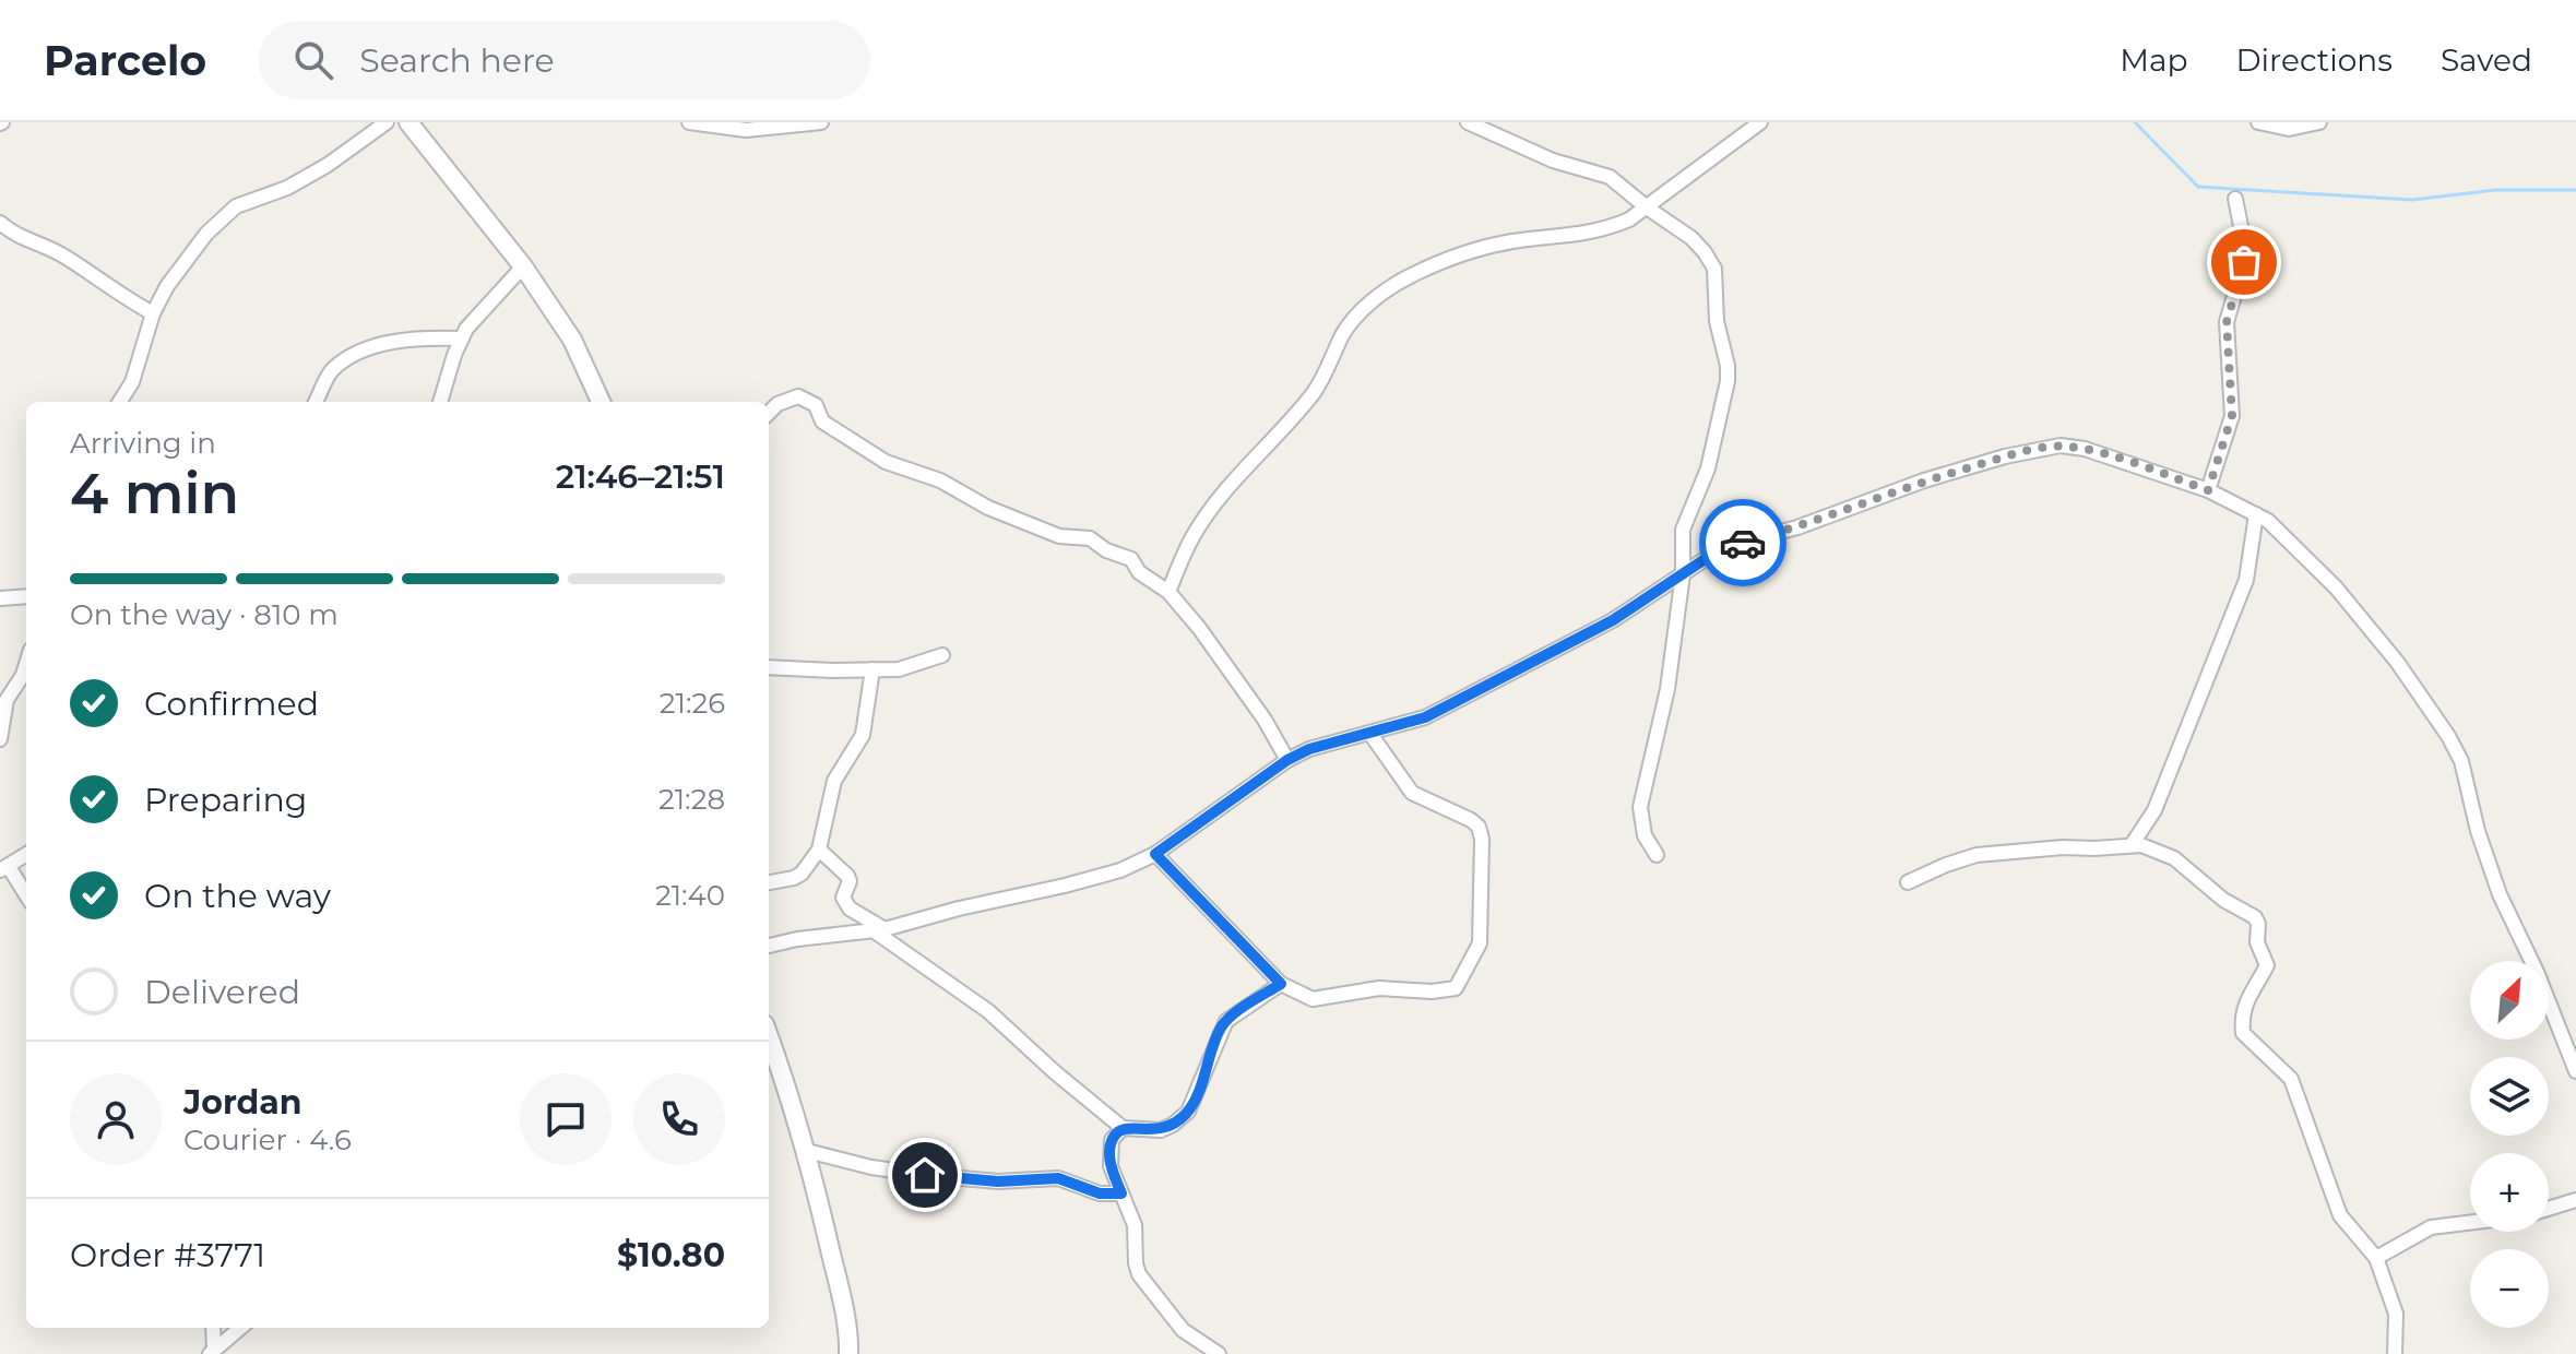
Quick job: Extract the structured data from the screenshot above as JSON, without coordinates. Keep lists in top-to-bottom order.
{
  "north": "top right",
  "page": {
    "header": "Parcelo",
    "search": "Search here",
    "nav": ["Map", "Directions", "Saved"],
    "heading": ["4 min", "Arriving in", "21:46–21:51"],
    "panel": [
      "Jordan",
      "Courier · 4.6",
      "Order #3771",
      "$10.80"
    ],
    "bar": "On the way · 810 m",
    "list": [
      ["Confirmed", "21:26"],
      ["Preparing", "21:28"],
      ["On the way", "21:40"],
      "Delivered"
    ],
    "map_buttons": ["+", "−"]
  }
}
